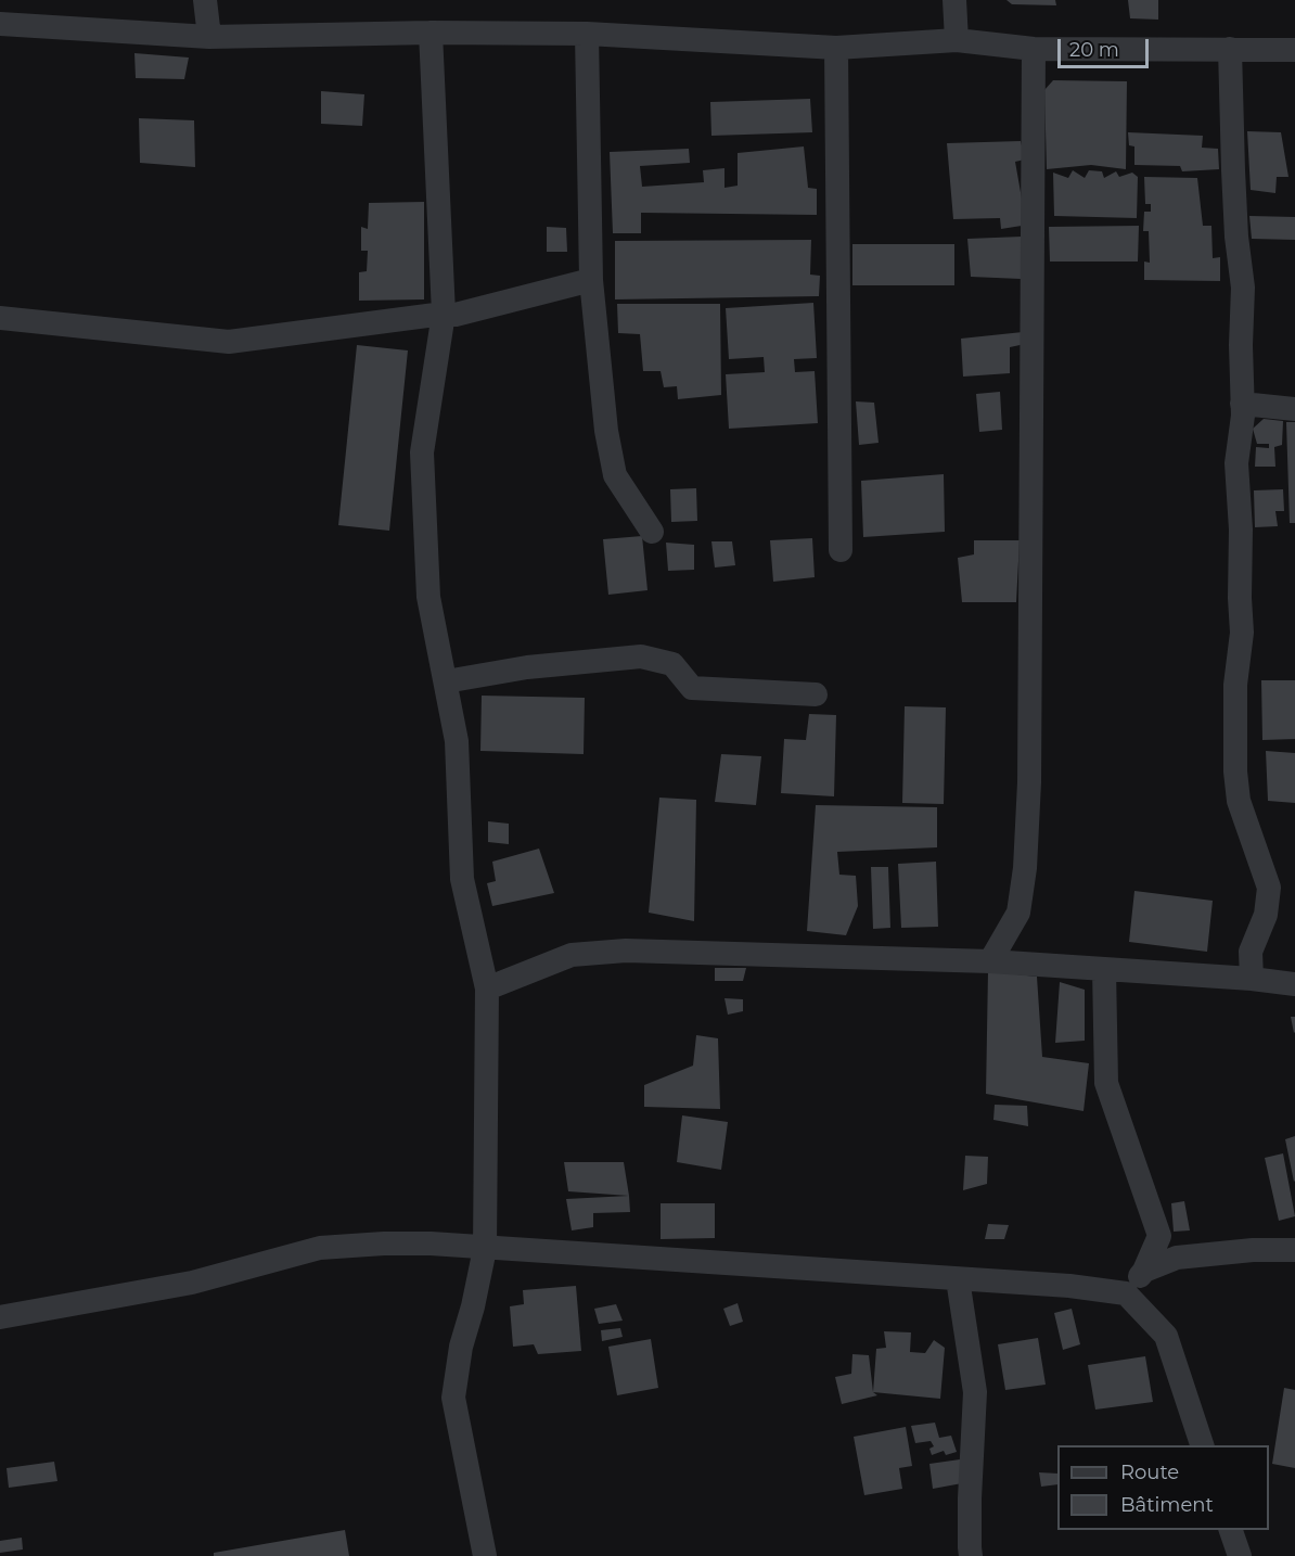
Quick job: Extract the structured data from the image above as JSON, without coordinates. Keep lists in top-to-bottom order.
{
  "legend": ["Route", "Bâtiment"],
  "scale_bar": "20 m"
}
